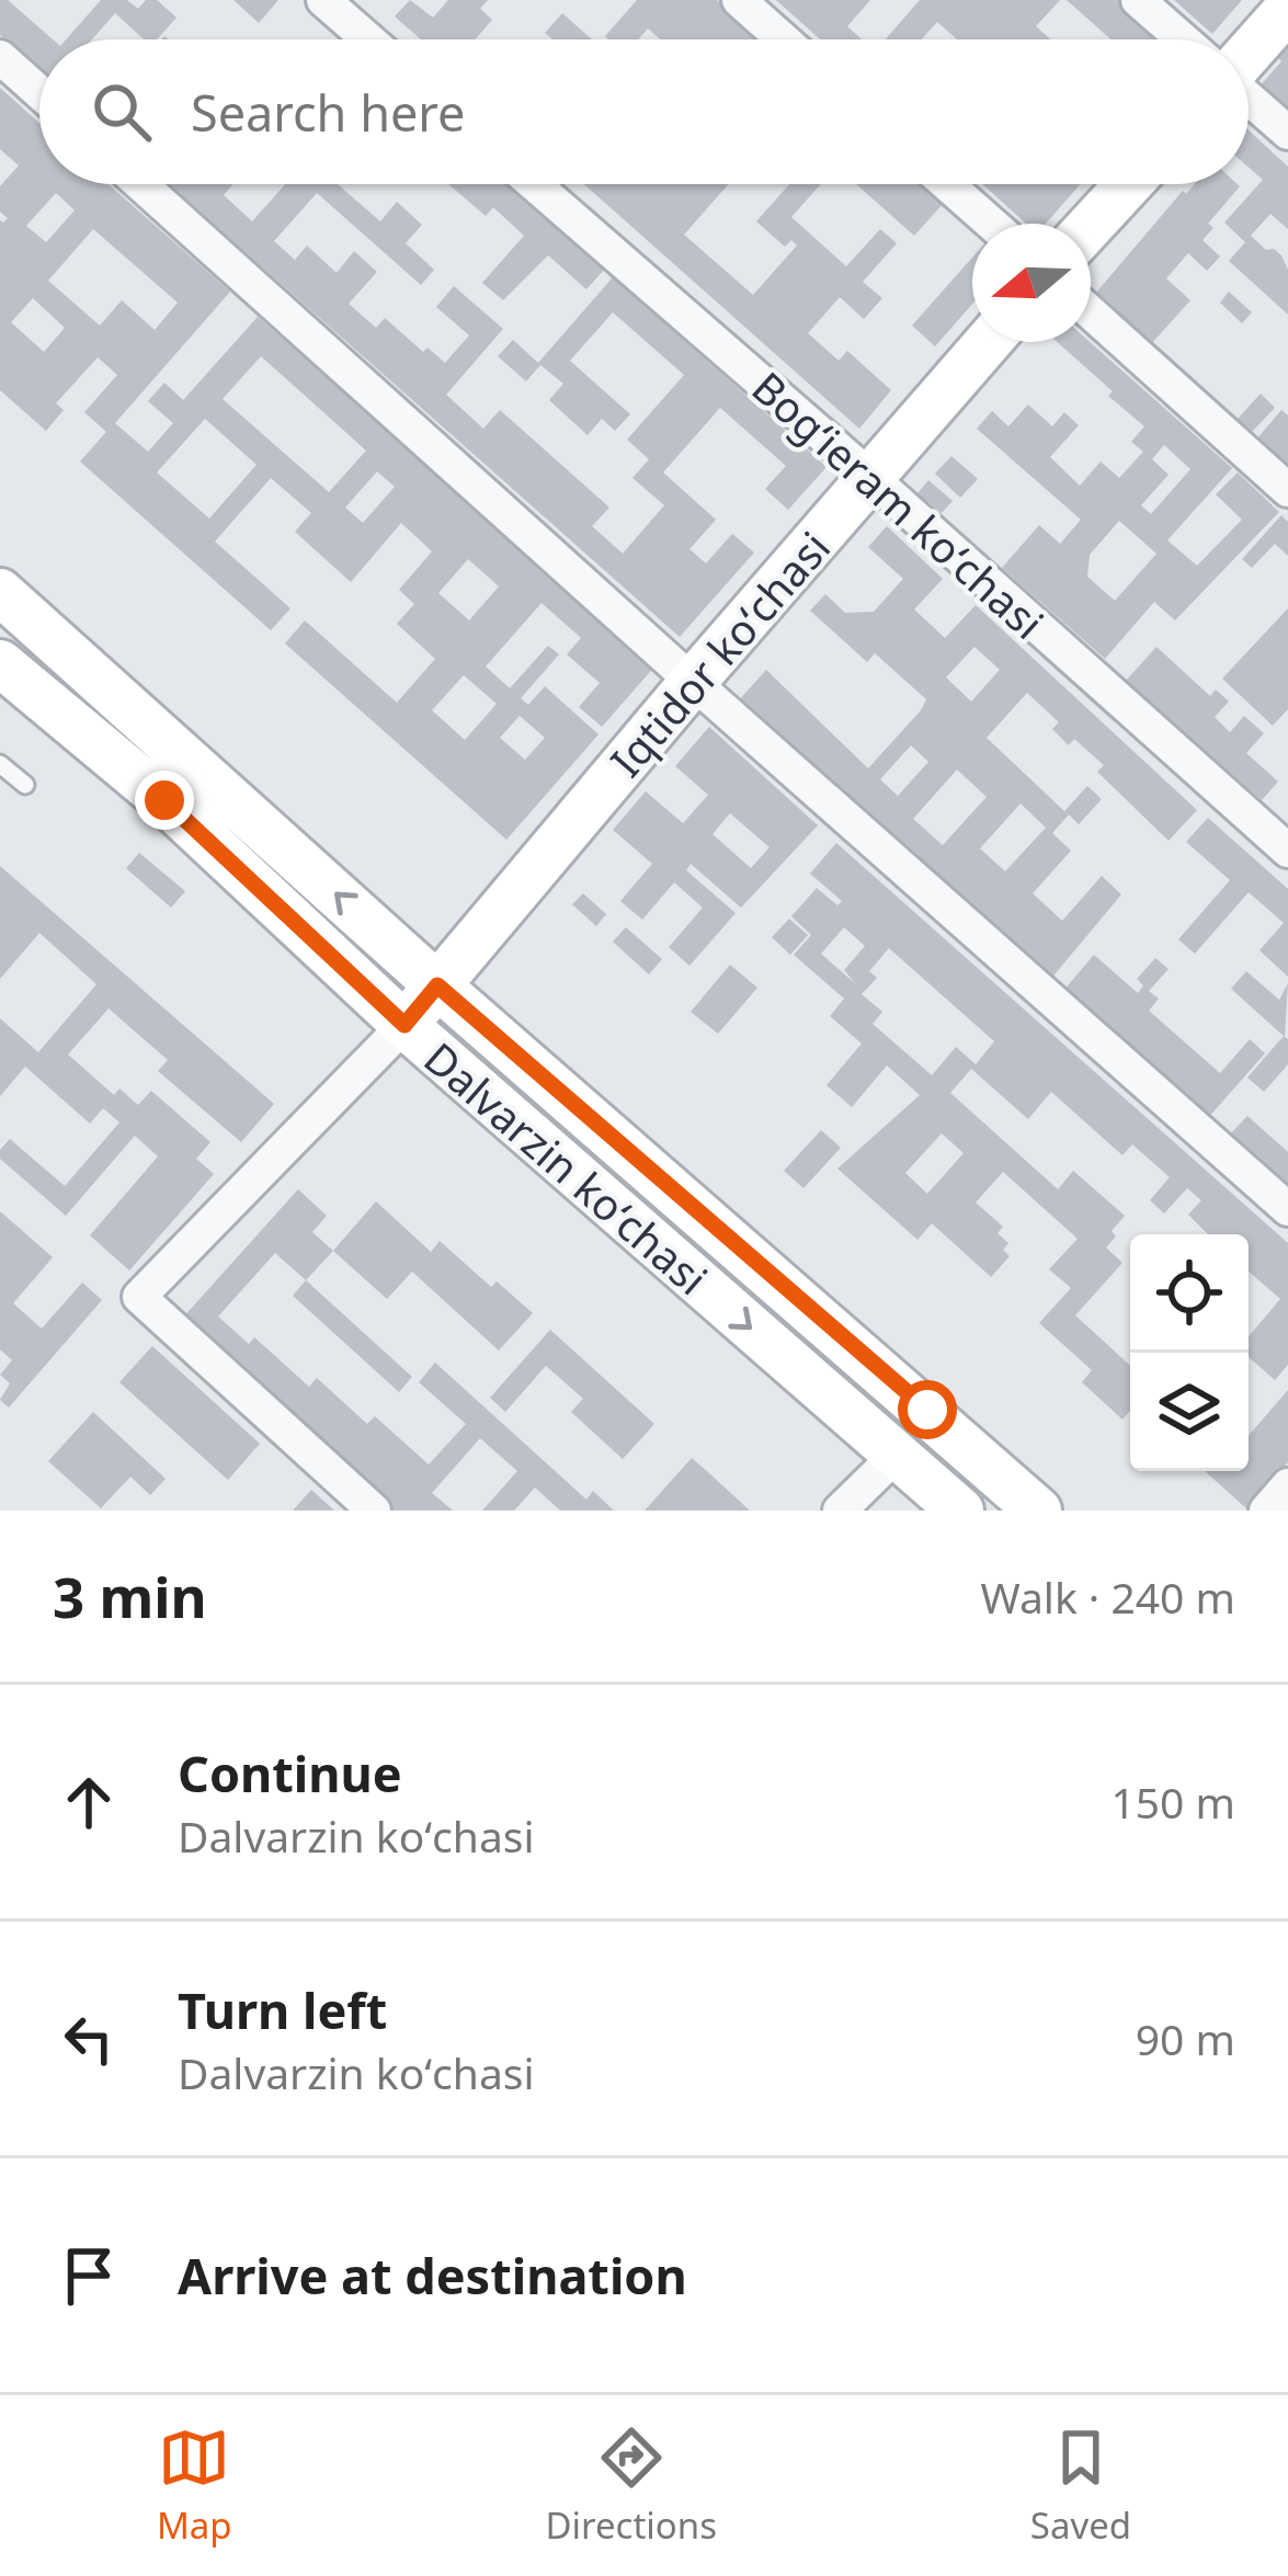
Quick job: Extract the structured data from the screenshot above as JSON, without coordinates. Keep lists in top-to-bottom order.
{
  "streets": {
    "main road": ["Iqtidor koʻchasi", "Dalvarzin koʻchasi"],
    "street": ["Bogʻieram koʻchasi"]
  },
  "crossings": [
    ["Bogʻieram koʻchasi", "Iqtidor koʻchasi"],
    ["Iqtidor koʻchasi", "Dalvarzin koʻchasi"]
  ],
  "north": "left",
  "page": {
    "search": "Search here",
    "heading": ["3 min", "Walk · 240 m"],
    "list": [
      ["Continue", "Dalvarzin koʻchasi", "150 m"],
      ["Turn left", "Dalvarzin koʻchasi", "90 m"],
      "Arrive at destination"
    ],
    "nav": ["Map", "Directions", "Saved"]
  }
}
